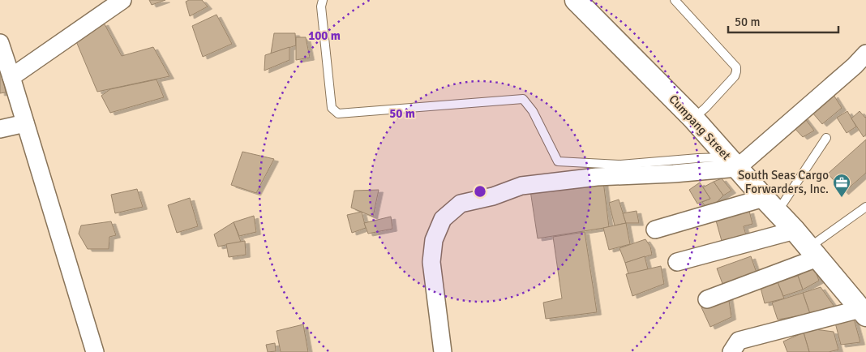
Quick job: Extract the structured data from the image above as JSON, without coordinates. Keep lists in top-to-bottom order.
{
  "streets": {
    "street": ["Cumpang Street"]
  },
  "places": {
    "office": ["South Seas Cargo Forwarders, Inc."]
  },
  "scale_bar": "50 m",
  "rings": ["100 m", "50 m"]
}
